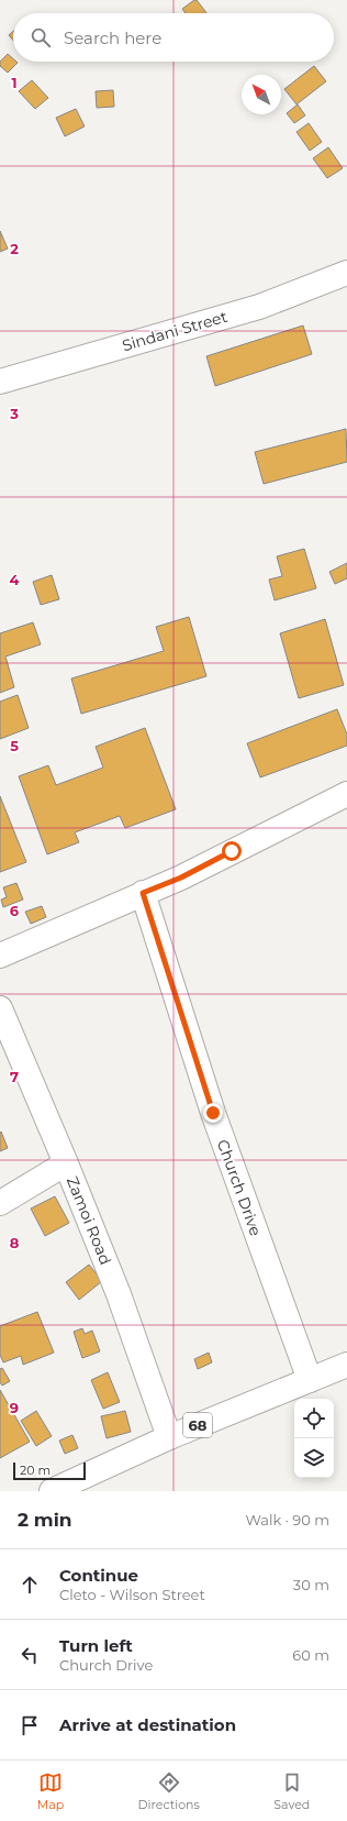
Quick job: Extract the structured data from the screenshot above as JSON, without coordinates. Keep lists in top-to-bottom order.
{
  "streets": {
    "street": [
      "Sindani Street",
      "Church Drive",
      "Zamoi Road",
      "68"
    ]
  },
  "crossings": [
    ["Church Drive", "68"],
    ["Zamoi Road", "68"]
  ],
  "scale_bar": "20 m",
  "north": "top left",
  "page": {
    "search": "Search here",
    "scale": "20 m",
    "heading": ["2 min", "Walk · 90 m"],
    "list": [
      ["Continue", "Cleto - Wilson Street", "30 m"],
      ["Turn left", "Church Drive", "60 m"],
      "Arrive at destination"
    ],
    "nav": ["Map", "Directions", "Saved"]
  },
  "grid": {
    "rows": [
      "1",
      "2",
      "3",
      "4",
      "5",
      "6",
      "7",
      "8",
      "9"
    ]
  }
}
